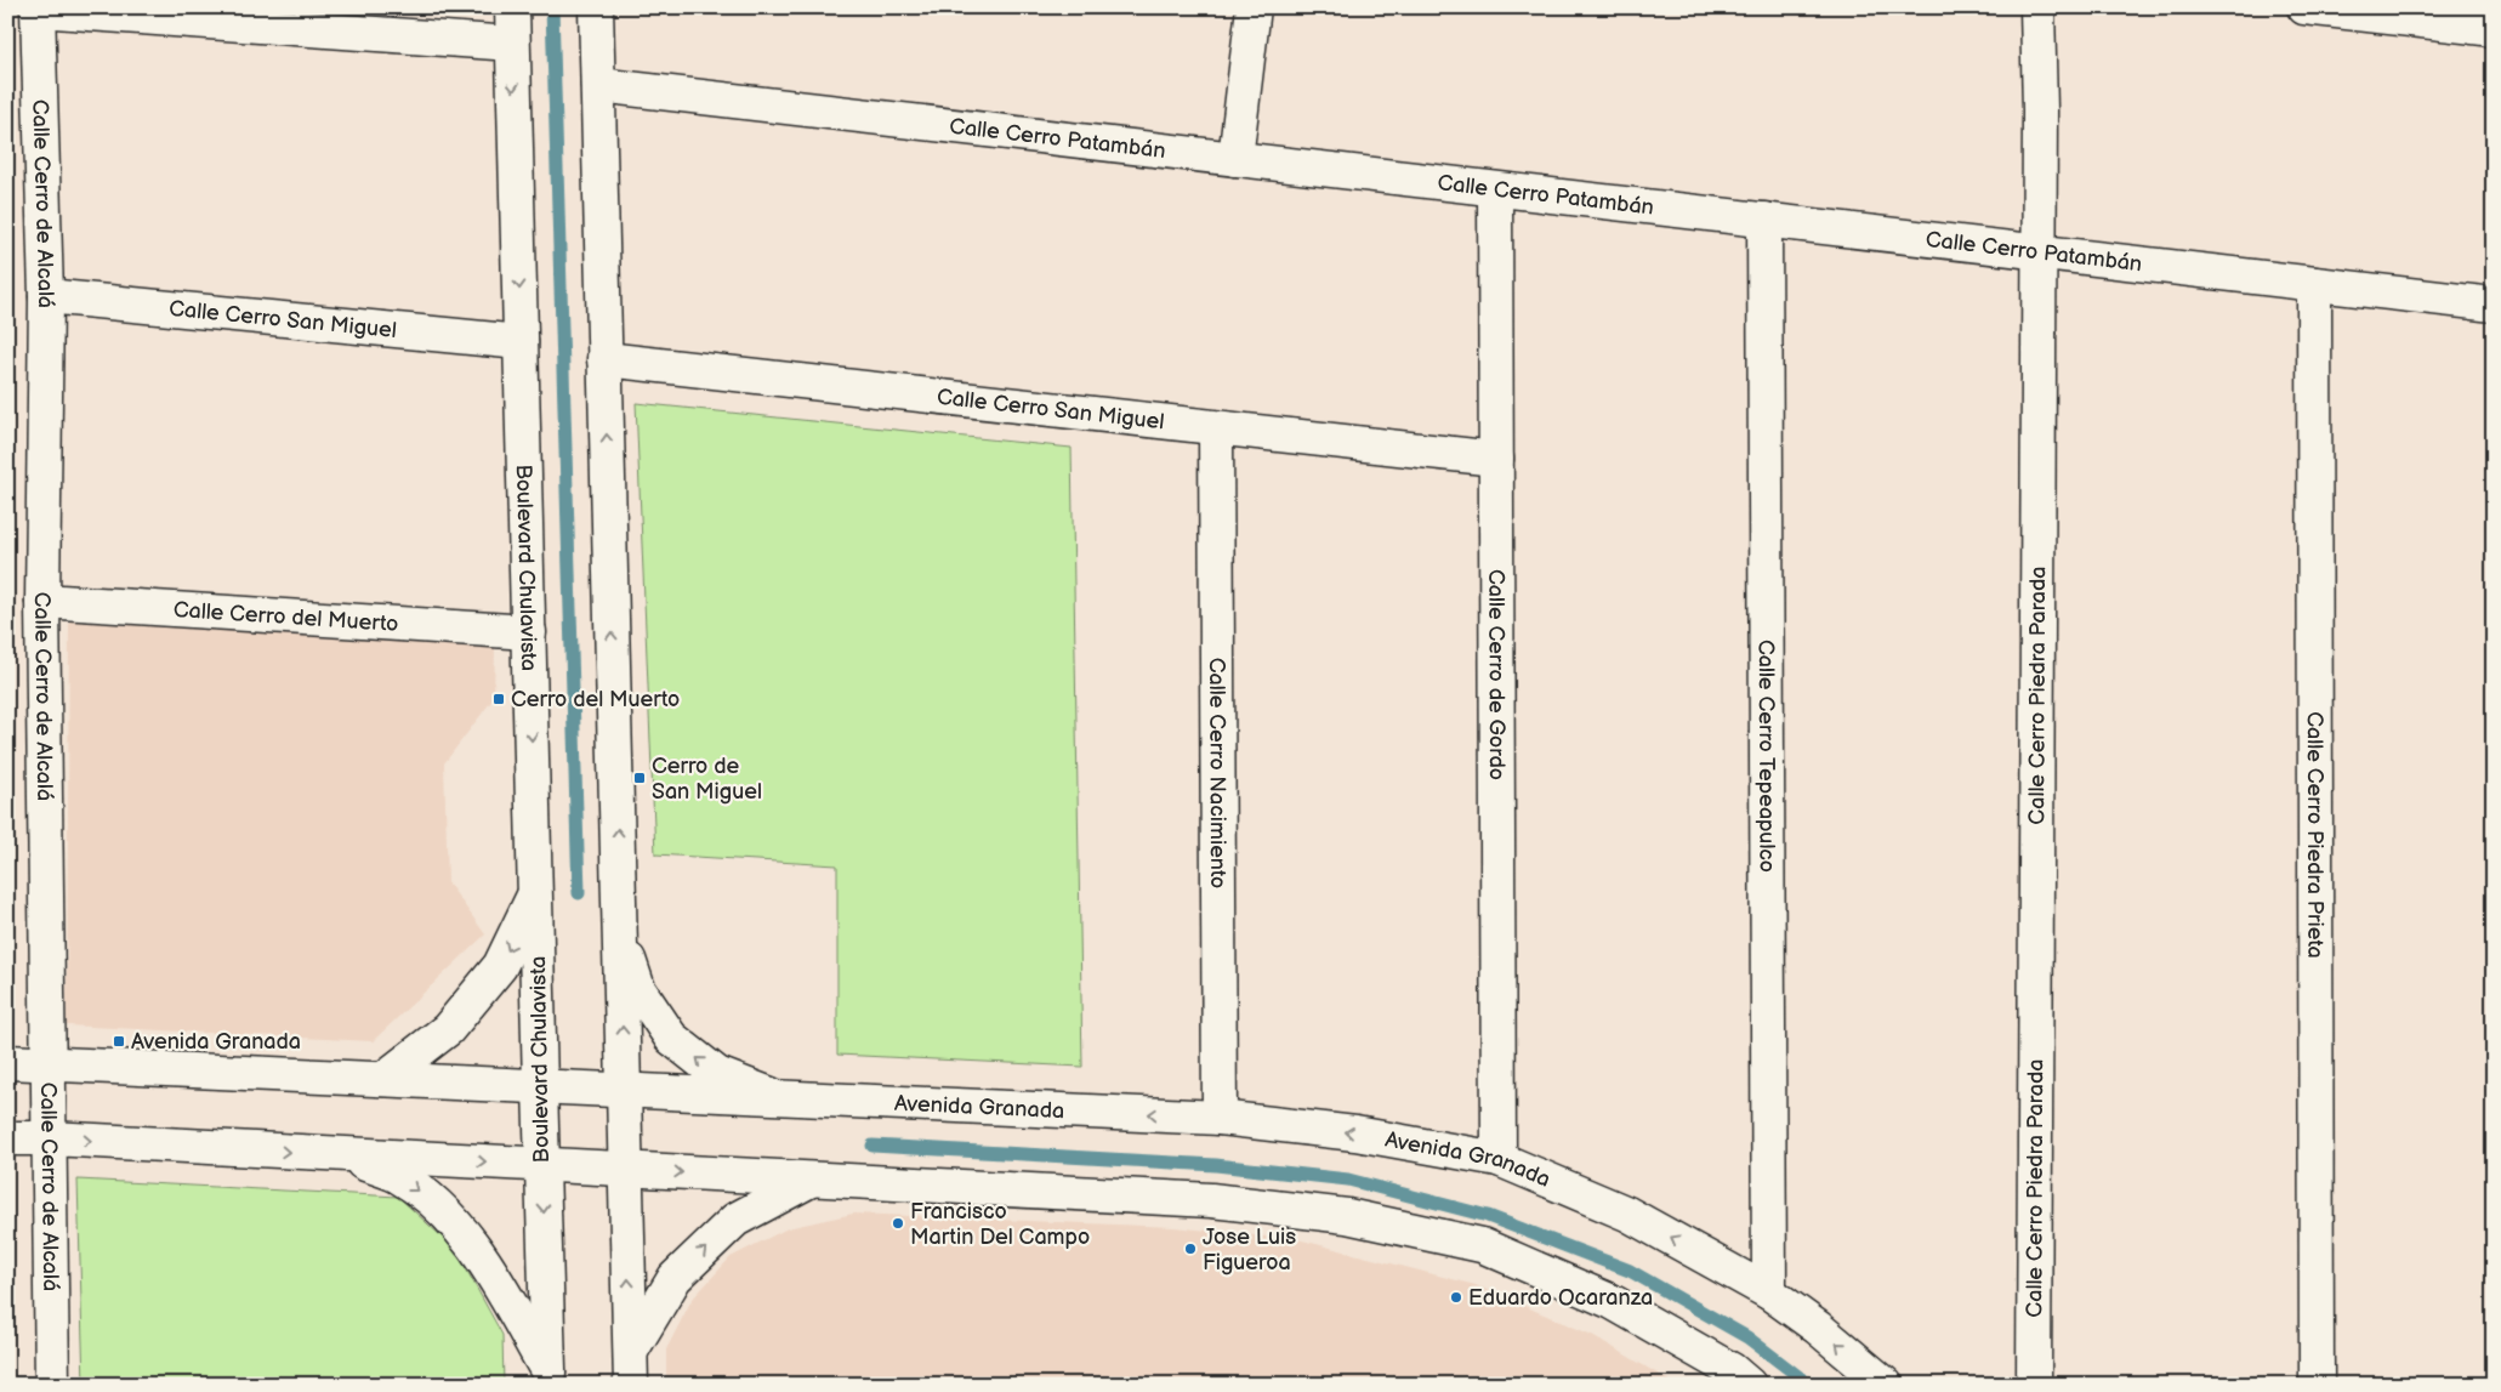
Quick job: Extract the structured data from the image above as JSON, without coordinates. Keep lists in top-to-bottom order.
{
  "streets": {
    "street": [
      "Calle Cerro Patambán",
      "Calle Cerro de Alcalá",
      "Calle Cerro San Miguel",
      "Boulevard Chulavista",
      "Calle Cerro del Muerto",
      "Calle Cerro de Gordo",
      "Calle Cerro Piedra Parada",
      "Calle Cerro Tepeapulco",
      "Calle Cerro Nacimiento",
      "Calle Cerro Piedra Prieta",
      "Avenida Granada"
    ]
  },
  "crossings": [
    ["Calle Cerro Patambán", "Calle Cerro de Gordo"],
    ["Calle Cerro Patambán", "Calle Cerro Piedra Parada"],
    ["Calle Cerro Patambán", "Calle Cerro Tepeapulco"],
    ["Calle Cerro Patambán", "Calle Cerro Piedra Prieta"],
    ["Calle Cerro de Alcalá", "Calle Cerro San Miguel"],
    ["Calle Cerro de Alcalá", "Calle Cerro del Muerto"],
    ["Calle Cerro de Alcalá", "Avenida Granada"],
    ["Calle Cerro San Miguel", "Boulevard Chulavista"],
    ["Calle Cerro San Miguel", "Calle Cerro de Gordo"],
    ["Calle Cerro San Miguel", "Calle Cerro Nacimiento"],
    ["Boulevard Chulavista", "Calle Cerro del Muerto"],
    ["Boulevard Chulavista", "Avenida Granada"],
    ["Calle Cerro de Gordo", "Avenida Granada"],
    ["Calle Cerro Tepeapulco", "Avenida Granada"],
    ["Calle Cerro Nacimiento", "Avenida Granada"]
  ],
  "places": {
    "transit": ["Cerro del Muerto", "Cerro de San Miguel", "Avenida Granada"],
    "other": ["Francisco Martin Del Campo", "Jose Luis Figueroa", "Eduardo Ocaranza"]
  }
}
